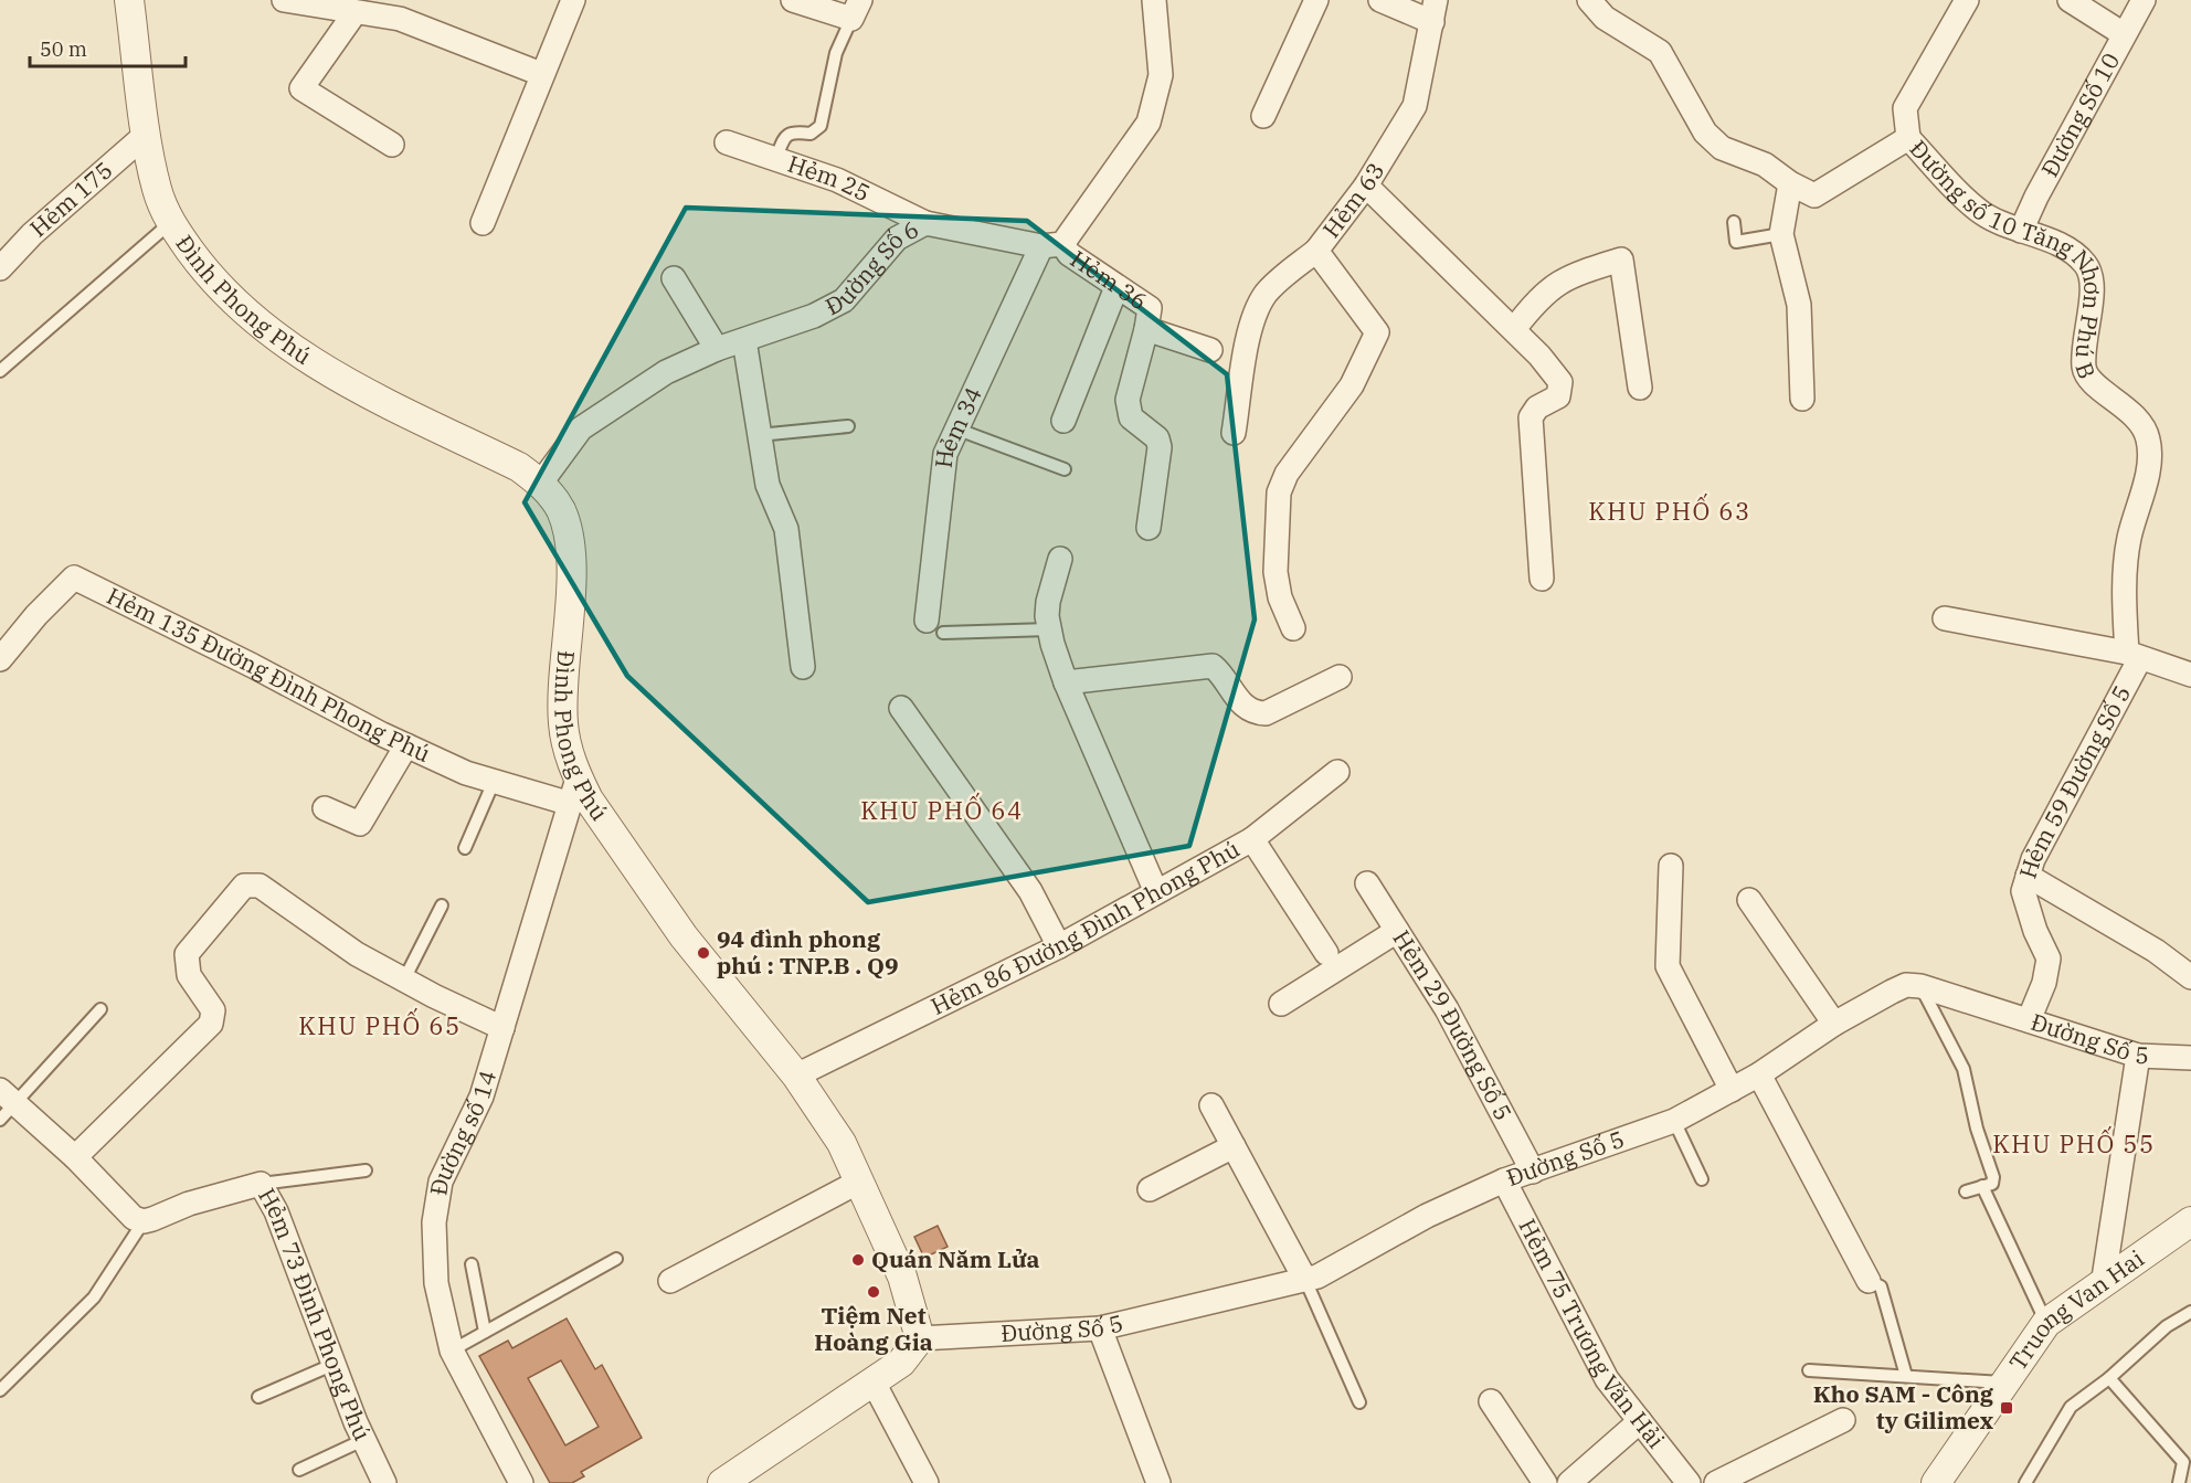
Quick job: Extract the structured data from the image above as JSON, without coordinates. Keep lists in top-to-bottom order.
{
  "streets": {
    "street": [
      "Đường Số 10",
      "Hẻm 25",
      "Hẻm 175",
      "Hẻm 63",
      "Đường số 10 Tăng Nhơn Phú B",
      "Đường Số 6",
      "Hẻm 36",
      "Đình Phong Phú",
      "Hẻm 34",
      "Hẻm 135 Đường Đình Phong Phú",
      "Hẻm 59 Đường Số 5",
      "Hẻm 86 Đường Đình Phong Phú",
      "Hẻm 29 Đường Số 5",
      "Đường Số 5",
      "Đường số 14",
      "Truong Van Hai",
      "Hẻm 73 Đình Phong Phú",
      "Hẻm 75 Trương Văn Hải"
    ]
  },
  "crossings": [
    ["Đường Số 10", "Đường số 10 Tăng Nhơn Phú B"],
    ["Hẻm 25", "Đường Số 6"],
    ["Hẻm 175", "Đình Phong Phú"],
    ["Đường số 10 Tăng Nhơn Phú B", "Hẻm 59 Đường Số 5"],
    ["Đường Số 6", "Hẻm 36"],
    ["Đường Số 6", "Đình Phong Phú"],
    ["Đường Số 6", "Hẻm 34"],
    ["Hẻm 36", "Hẻm 34"],
    ["Đình Phong Phú", "Hẻm 135 Đường Đình Phong Phú"],
    ["Đình Phong Phú", "Hẻm 86 Đường Đình Phong Phú"],
    ["Đình Phong Phú", "Đường Số 5"],
    ["Đình Phong Phú", "Đường số 14"],
    ["Hẻm 135 Đường Đình Phong Phú", "Đường số 14"],
    ["Hẻm 59 Đường Số 5", "Đường Số 5"],
    ["Hẻm 29 Đường Số 5", "Đường Số 5"],
    ["Đường Số 5", "Hẻm 75 Trương Văn Hải"]
  ],
  "districts": [
    "KHU PHỐ 63",
    "KHU PHỐ 64",
    "KHU PHỐ 65",
    "KHU PHỐ 55"
  ],
  "places": {
    "other": ["94 đình phong phú : TNP.B . Q9", "Quán Năm Lửa", "Tiệm Net Hoàng Gia"],
    "transit": ["Kho SAM - Công ty Gilimex"]
  },
  "scale_bar": "50 m"
}
